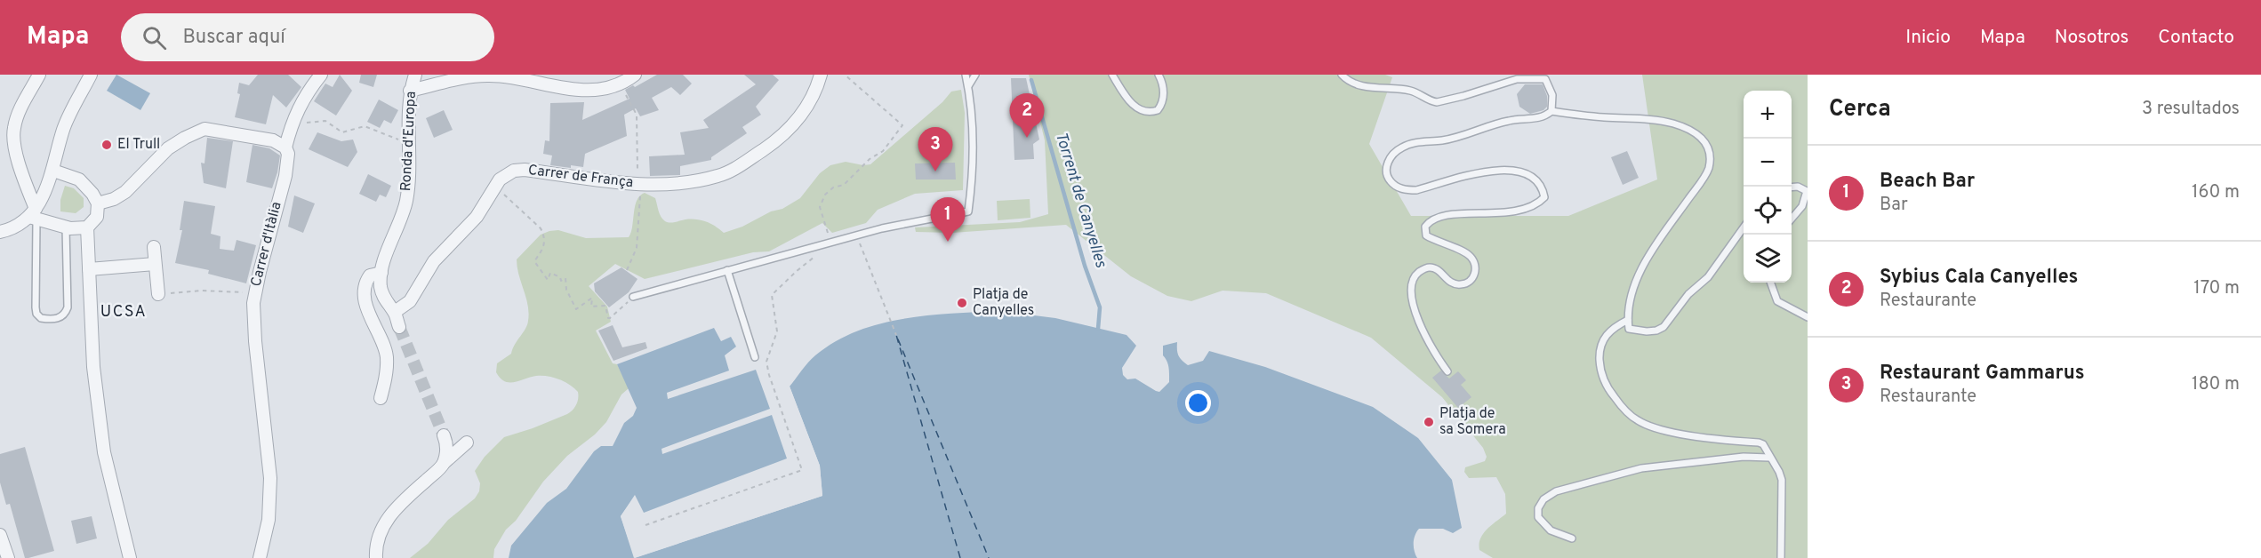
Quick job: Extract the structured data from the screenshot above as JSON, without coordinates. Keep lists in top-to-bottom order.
{
  "streets": {
    "street": ["Ronda d'Europa", "Carrer de França", "Carrer d'Itàlia"]
  },
  "crossings": [
    ["Ronda d'Europa", "Carrer de França"]
  ],
  "districts": ["UCSA"],
  "water": ["Torrent de Canyelles"],
  "places": ["El Trull", "Platja de Canyelles", "Platja de sa Somera"],
  "page": {
    "header": "Mapa",
    "search": "Buscar aquí",
    "nav": [
      "Inicio",
      "Mapa",
      "Nosotros",
      "Contacto"
    ],
    "heading": ["Cerca", "3 resultados"],
    "map_buttons": ["+", "−"],
    "pins": ["2", "3", "1"],
    "list": [
      {
        "mark": "1",
        "name": "Beach Bar",
        "note": "Bar",
        "value": "160 m"
      },
      {
        "mark": "2",
        "name": "Sybius Cala Canyelles",
        "note": "Restaurante",
        "value": "170 m"
      },
      {
        "mark": "3",
        "name": "Restaurant Gammarus",
        "note": "Restaurante",
        "value": "180 m"
      }
    ]
  }
}
